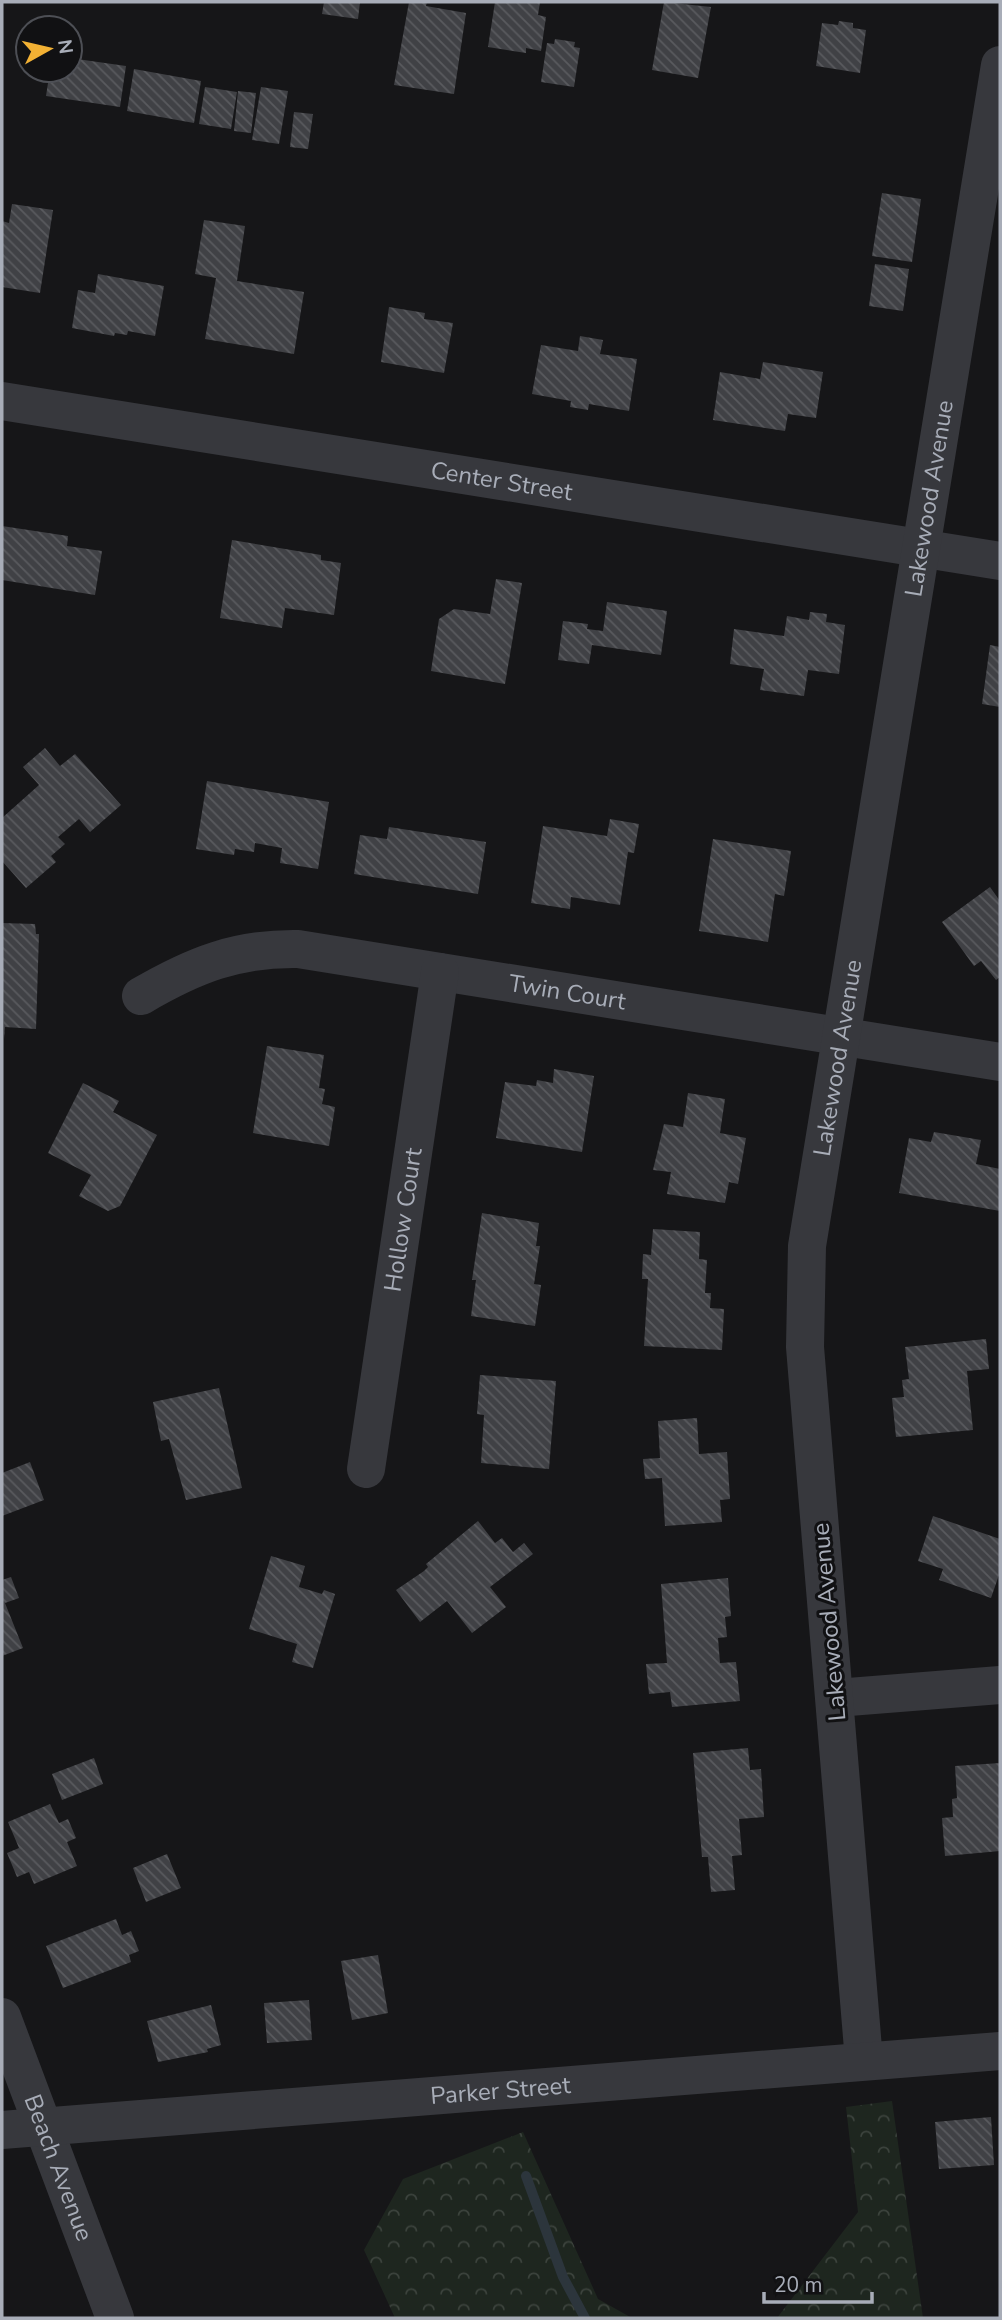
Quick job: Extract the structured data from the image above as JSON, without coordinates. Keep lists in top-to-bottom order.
{
  "streets": {
    "street": [
      "Center Street",
      "Lakewood Avenue",
      "Twin Court",
      "Hollow Court",
      "Parker Street",
      "Beach Avenue"
    ]
  },
  "crossings": [
    ["Center Street", "Lakewood Avenue"],
    ["Lakewood Avenue", "Twin Court"],
    ["Lakewood Avenue", "Parker Street"],
    ["Twin Court", "Hollow Court"],
    ["Parker Street", "Beach Avenue"]
  ],
  "scale_bar": "20 m",
  "north": "right"
}
